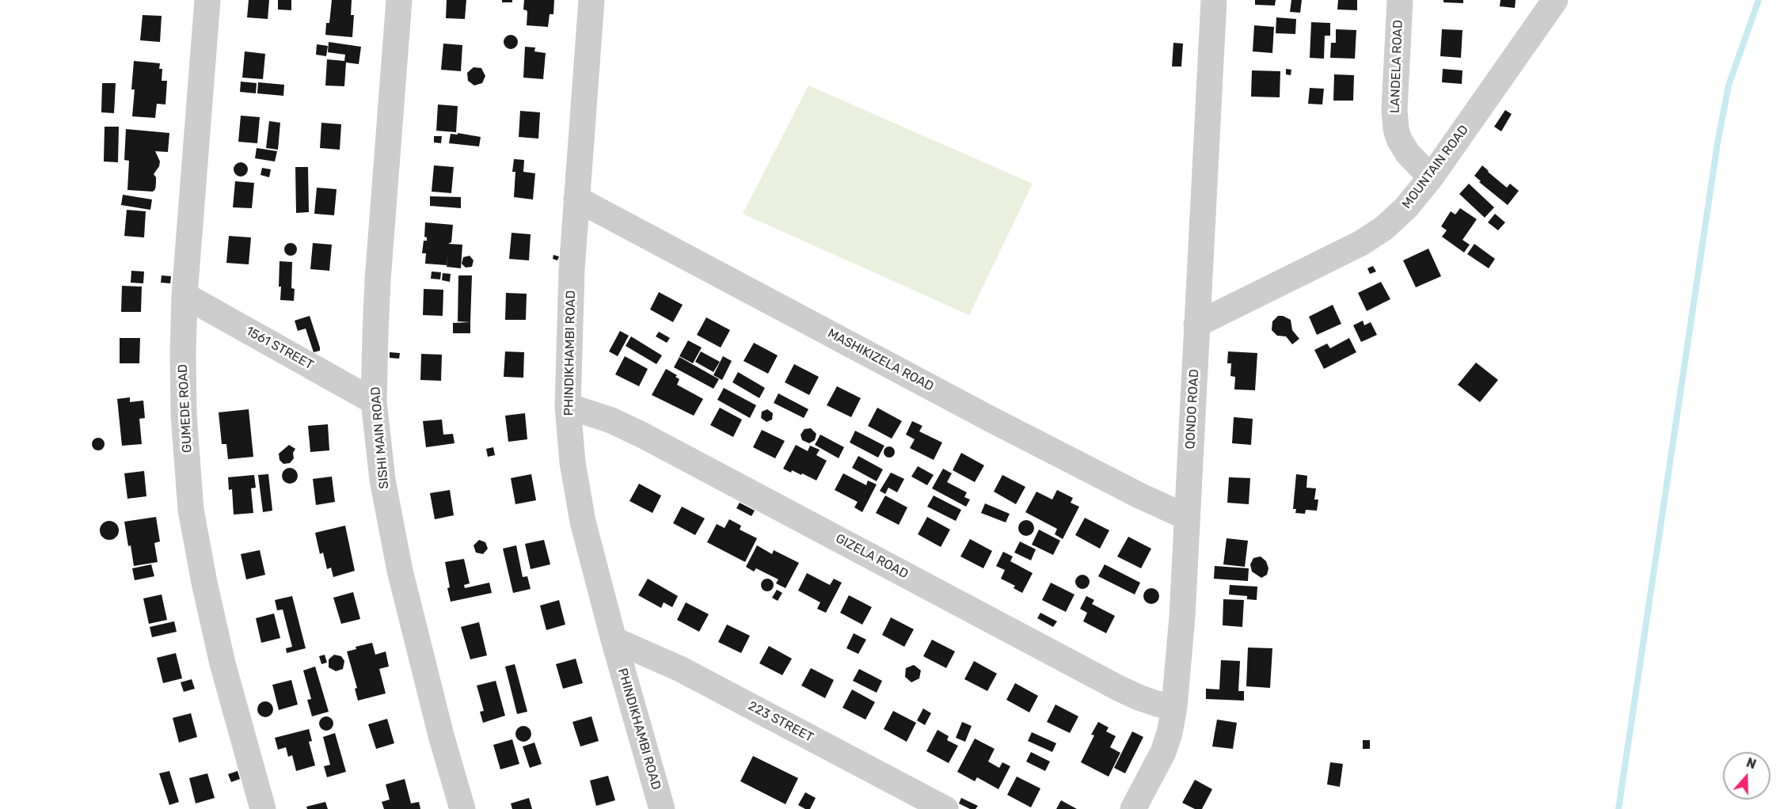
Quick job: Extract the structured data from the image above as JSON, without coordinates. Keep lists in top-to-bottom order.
{
  "streets": {
    "street": [
      "LANDELA ROAD",
      "MOUNTAIN ROAD",
      "1561 STREET",
      "PHINDIKHAMBI ROAD",
      "MASHIKIZELA ROAD",
      "GUMEDE ROAD",
      "QONDO ROAD",
      "SISHI MAIN ROAD",
      "GIZELA ROAD",
      "223 STREET"
    ]
  },
  "crossings": [
    ["LANDELA ROAD", "MOUNTAIN ROAD"],
    ["MOUNTAIN ROAD", "QONDO ROAD"],
    ["1561 STREET", "GUMEDE ROAD"],
    ["1561 STREET", "SISHI MAIN ROAD"],
    ["PHINDIKHAMBI ROAD", "MASHIKIZELA ROAD"],
    ["PHINDIKHAMBI ROAD", "GIZELA ROAD"],
    ["PHINDIKHAMBI ROAD", "223 STREET"],
    ["MASHIKIZELA ROAD", "QONDO ROAD"],
    ["QONDO ROAD", "GIZELA ROAD"]
  ],
  "north": "top"
}
